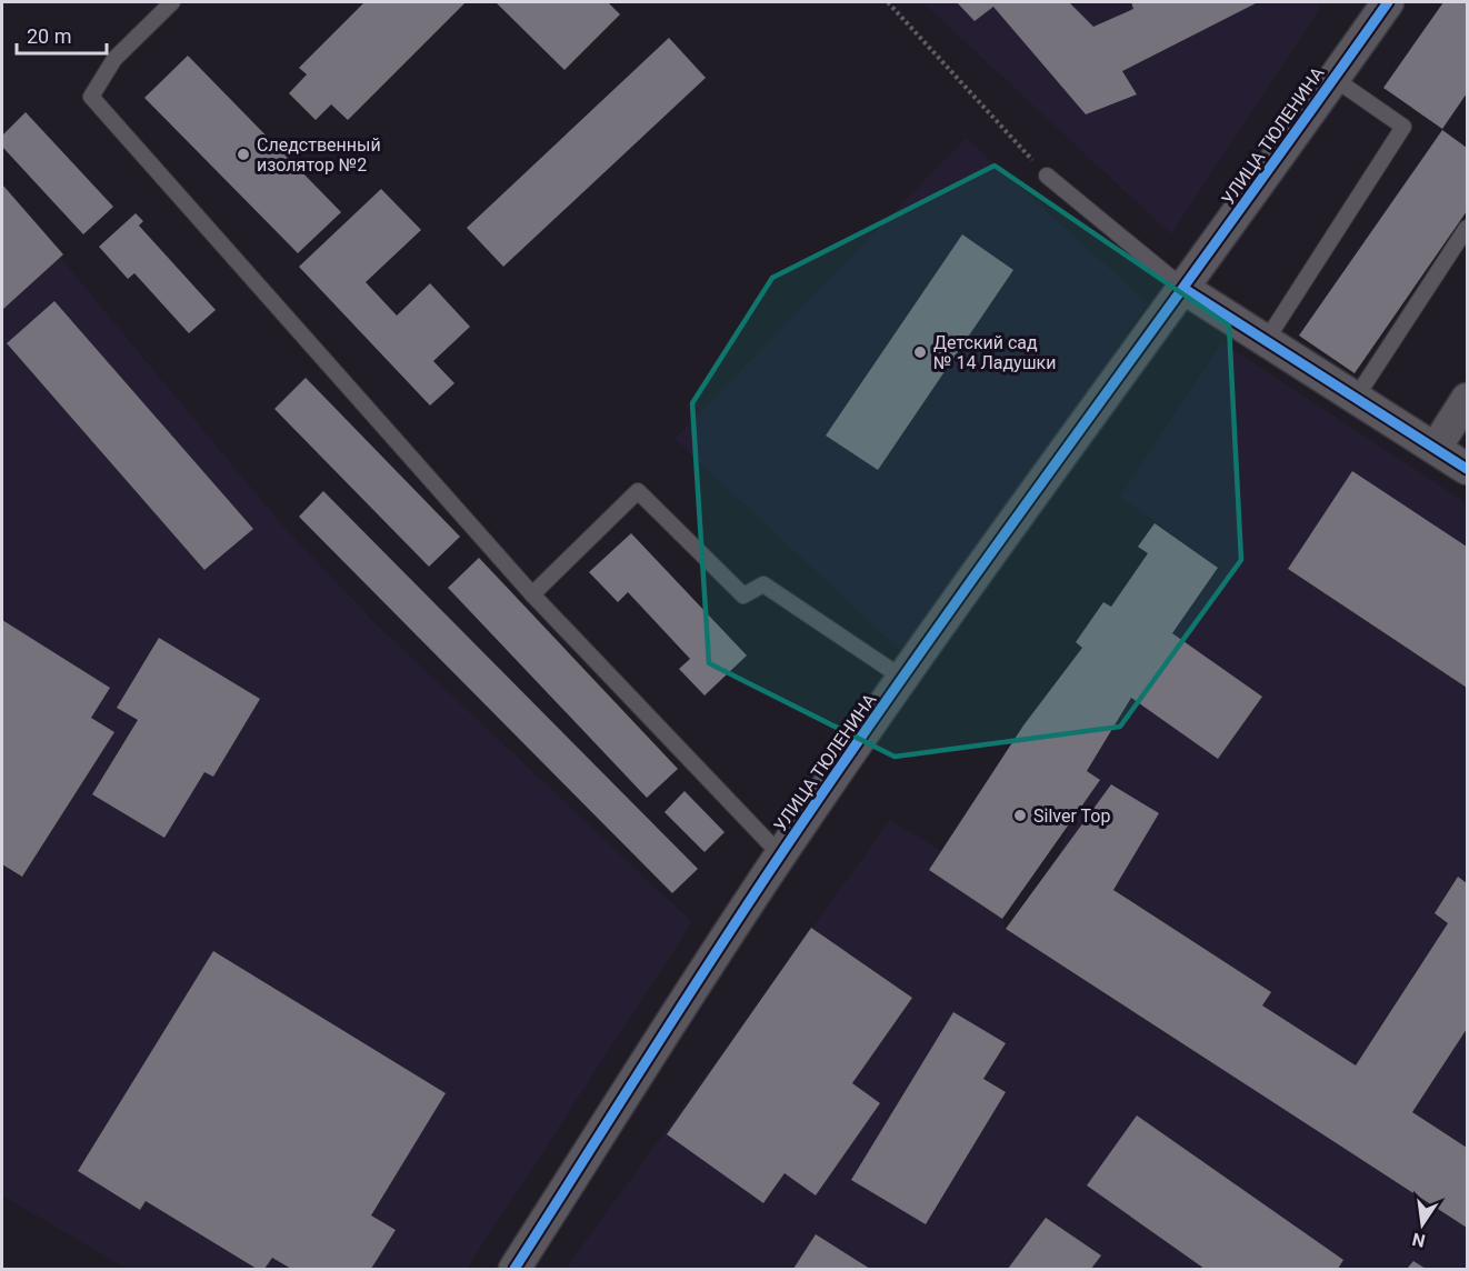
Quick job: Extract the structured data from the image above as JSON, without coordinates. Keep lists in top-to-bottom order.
{
  "streets": {
    "street": ["УЛИЦА ТЮЛЕНИНА"]
  },
  "places": ["Следственный изолятор №2", "Детский сад № 14 Ладушки", "Silver Top"],
  "scale_bar": "20 m",
  "north": "bottom"
}
